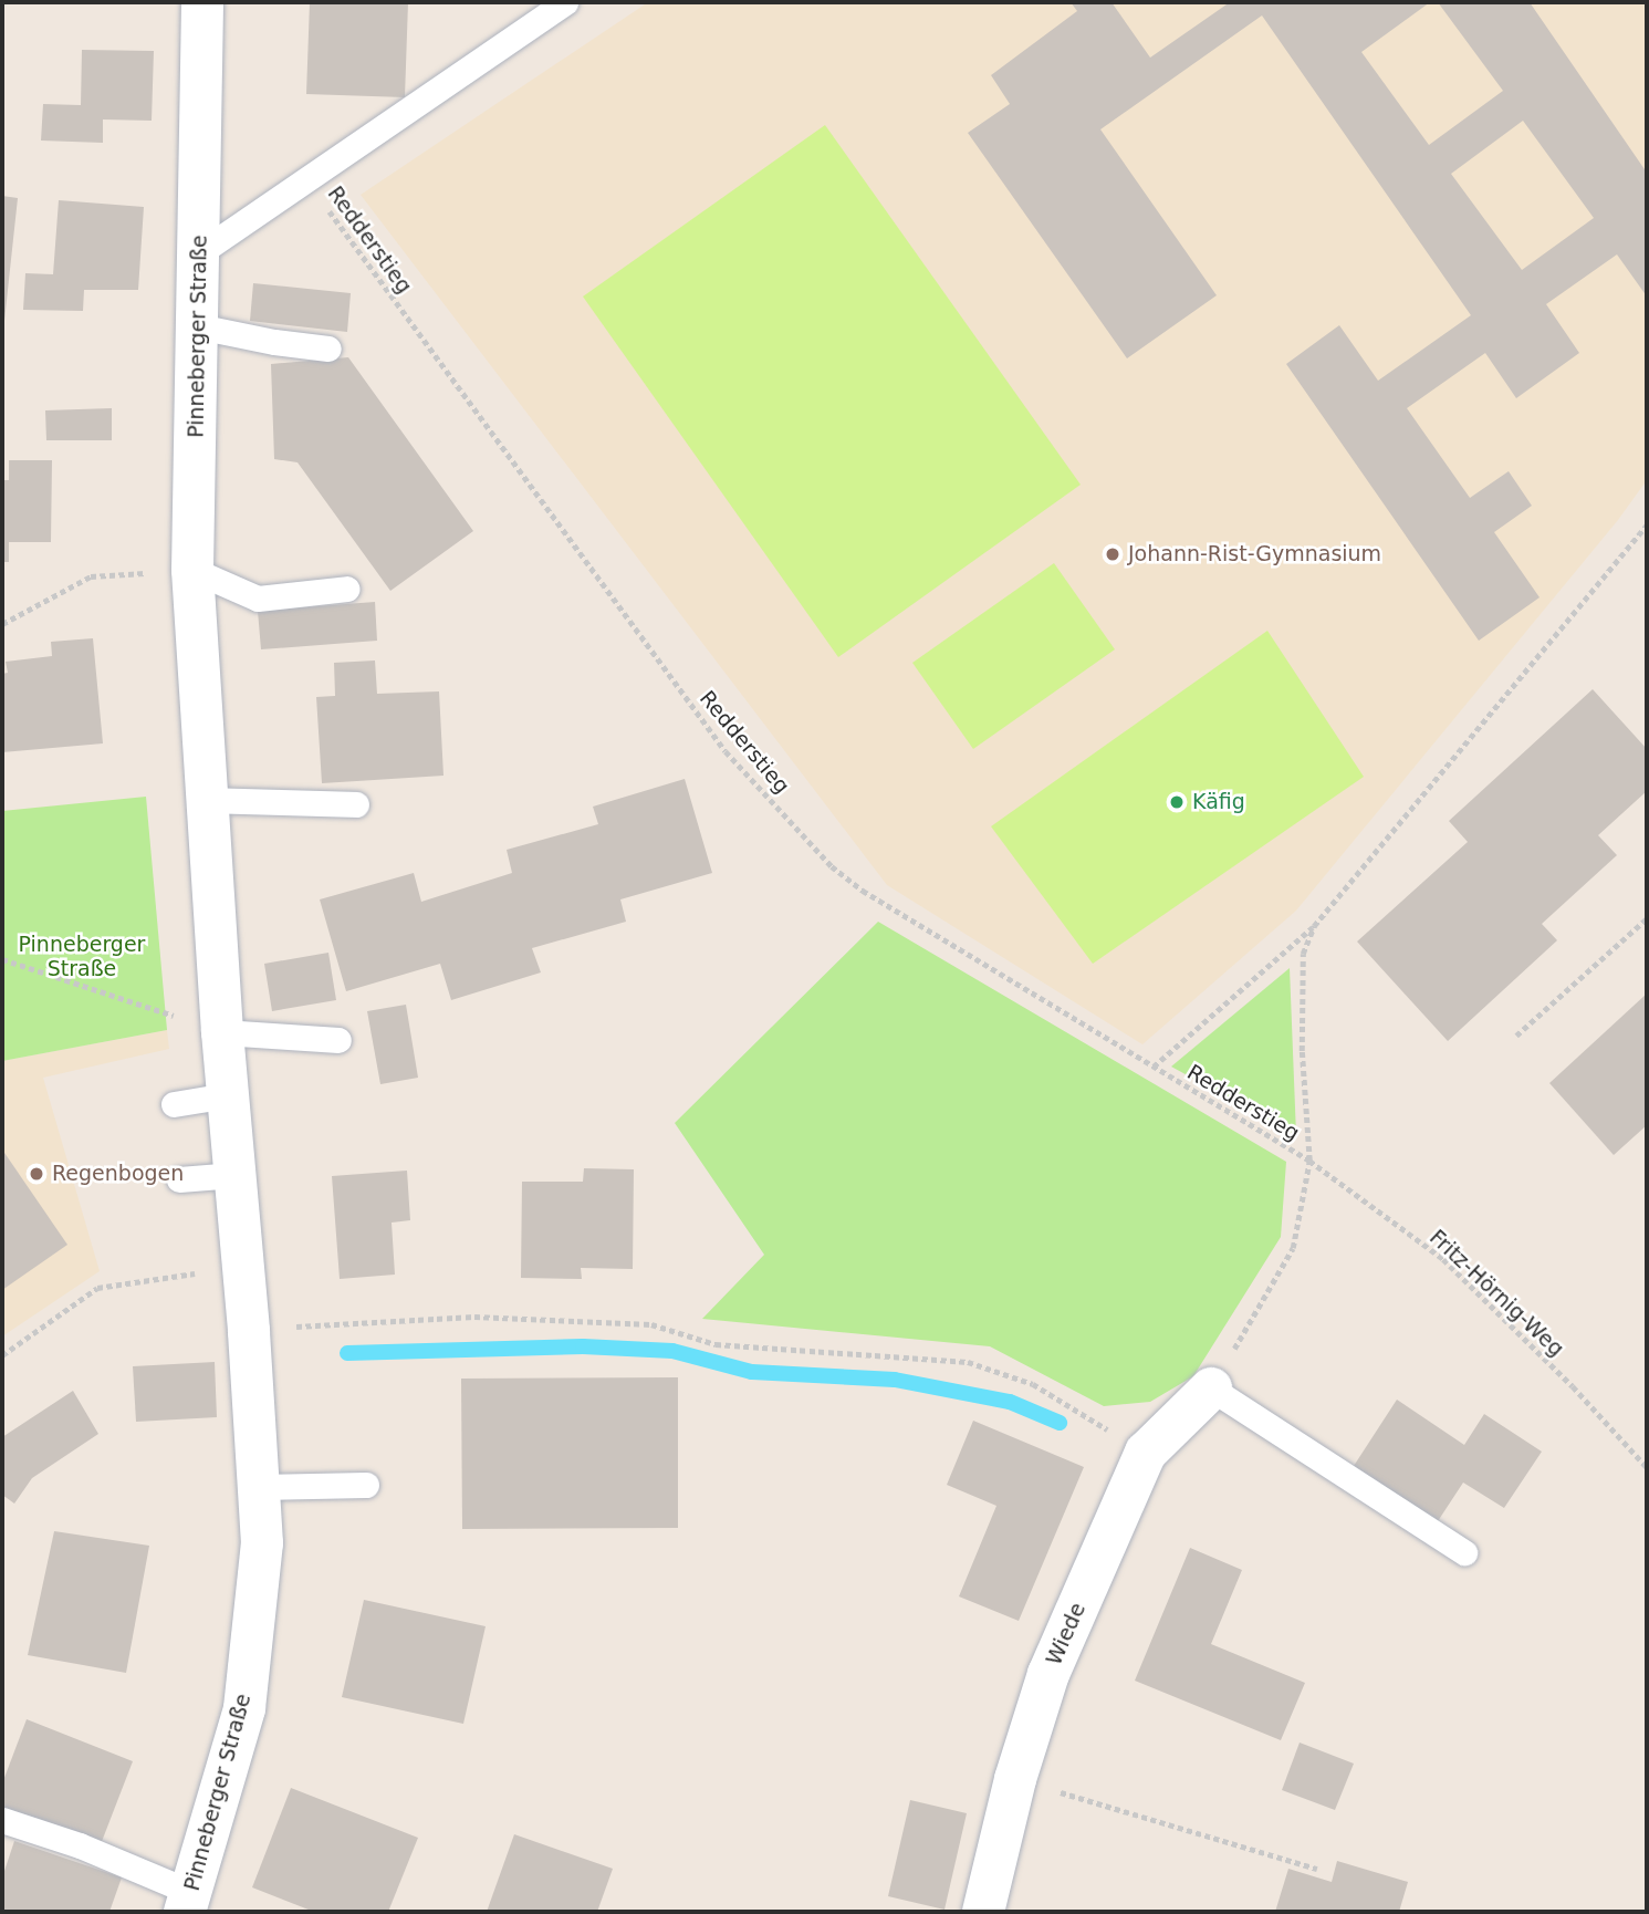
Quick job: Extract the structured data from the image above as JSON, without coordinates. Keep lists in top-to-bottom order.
{
  "streets": {
    "main road": ["Pinneberger Straße", "Wiede"],
    "path": ["Redderstieg", "Fritz-Hörnig-Weg"]
  },
  "crossings": [
    ["Redderstieg", "Fritz-Hörnig-Weg"]
  ],
  "parks": ["Pinneberger Straße"],
  "places": ["Johann-Rist-Gymnasium", "Käfig", "Regenbogen"]
}
